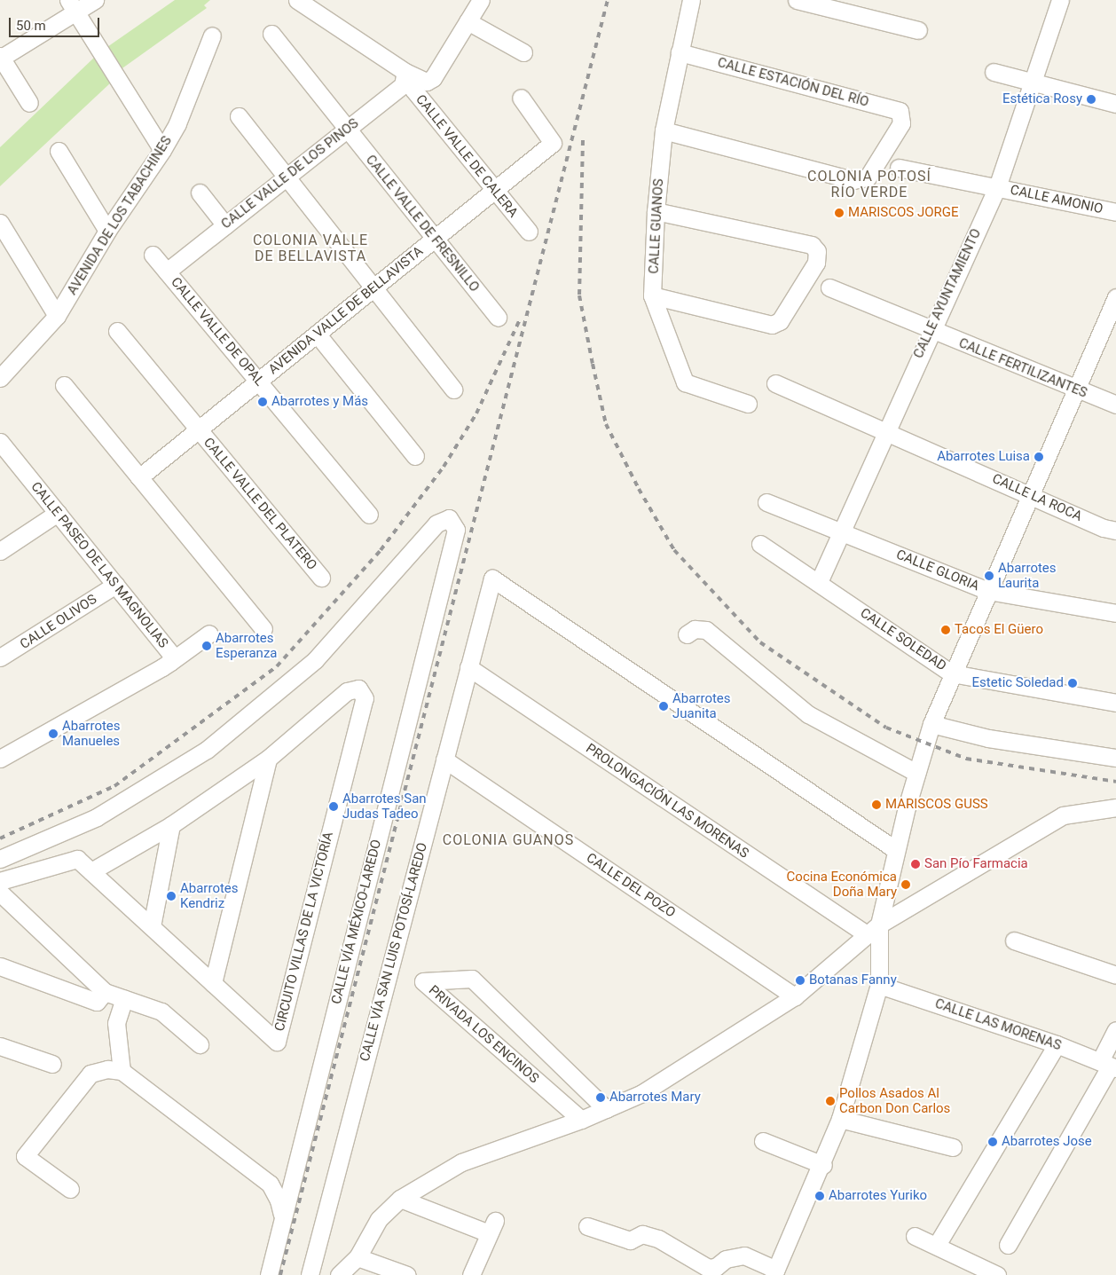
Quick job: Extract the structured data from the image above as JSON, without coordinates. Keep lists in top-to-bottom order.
{
  "streets": {
    "street": [
      "CALLE ESTACIÓN DEL RÍO",
      "CALLE VALLE DE CALERA",
      "CALLE VALLE DE LOS PINOS",
      "CALLE AMONIO",
      "AVENIDA DE LOS TABACHINES",
      "CALLE VALLE DE FRESNILLO",
      "CALLE GUANOS",
      "CALLE AYUNTAMIENTO",
      "AVENIDA VALLE DE BELLAVISTA",
      "CALLE VALLE DE OPAL",
      "CALLE FERTILIZANTES",
      "CALLE LA ROCA",
      "CALLE VALLE DEL PLATERO",
      "CALLE PASEO DE LAS MAGNOLIAS",
      "CALLE GLORIA",
      "CALLE OLIVOS",
      "CALLE SOLEDAD",
      "PROLONGACIÓN LAS MORENAS",
      "CALLE DEL POZO",
      "CALLE VÍA MÉXICO-LAREDO",
      "CIRCUITO VILLAS DE LA VICTORÍA",
      "CALLE VÍA SAN LUIS POTOSÍ-LAREDO",
      "CALLE LAS MORENAS",
      "PRIVADA LOS ENCINOS"
    ]
  },
  "crossings": [
    ["CALLE ESTACIÓN DEL RÍO", "CALLE GUANOS"],
    ["CALLE VALLE DE CALERA", "CALLE VALLE DE LOS PINOS"],
    ["CALLE VALLE DE CALERA", "AVENIDA VALLE DE BELLAVISTA"],
    ["CALLE VALLE DE LOS PINOS", "CALLE VALLE DE FRESNILLO"],
    ["CALLE VALLE DE LOS PINOS", "CALLE VALLE DE OPAL"],
    ["CALLE AMONIO", "CALLE AYUNTAMIENTO"],
    ["CALLE VALLE DE FRESNILLO", "AVENIDA VALLE DE BELLAVISTA"],
    ["CALLE AYUNTAMIENTO", "CALLE FERTILIZANTES"],
    ["CALLE AYUNTAMIENTO", "CALLE LA ROCA"],
    ["CALLE AYUNTAMIENTO", "CALLE GLORIA"],
    ["CALLE AYUNTAMIENTO", "CALLE SOLEDAD"],
    ["AVENIDA VALLE DE BELLAVISTA", "CALLE VALLE DE OPAL"],
    ["AVENIDA VALLE DE BELLAVISTA", "CALLE VALLE DEL PLATERO"],
    ["CALLE PASEO DE LAS MAGNOLIAS", "CALLE OLIVOS"],
    ["PROLONGACIÓN LAS MORENAS", "CALLE VÍA SAN LUIS POTOSÍ-LAREDO"],
    ["CALLE DEL POZO", "CALLE VÍA SAN LUIS POTOSÍ-LAREDO"]
  ],
  "districts": ["COLONIA POTOSÍ RÍO VERDE", "COLONIA VALLE DE BELLAVISTA", "COLONIA GUANOS"],
  "places": [
    "Estética Rosy",
    "MARISCOS JORGE",
    "Abarrotes y Más",
    "Abarrotes Luisa",
    "Abarrotes Laurita",
    "Tacos El Güero",
    "Abarrotes Esperanza",
    "Estetic Soledad",
    "Abarrotes Juanita",
    "Abarrotes Manueles",
    "MARISCOS GUSS",
    "Abarrotes San Judas Tadeo",
    "San Pío Farmacia",
    "Cocina Económica Doña Mary",
    "Abarrotes Kendriz",
    "Botanas Fanny",
    "Abarrotes Mary",
    "Pollos Asados Al Carbon Don Carlos",
    "Abarrotes Jose",
    "Abarrotes Yuriko"
  ],
  "scale_bar": "50 m"
}
